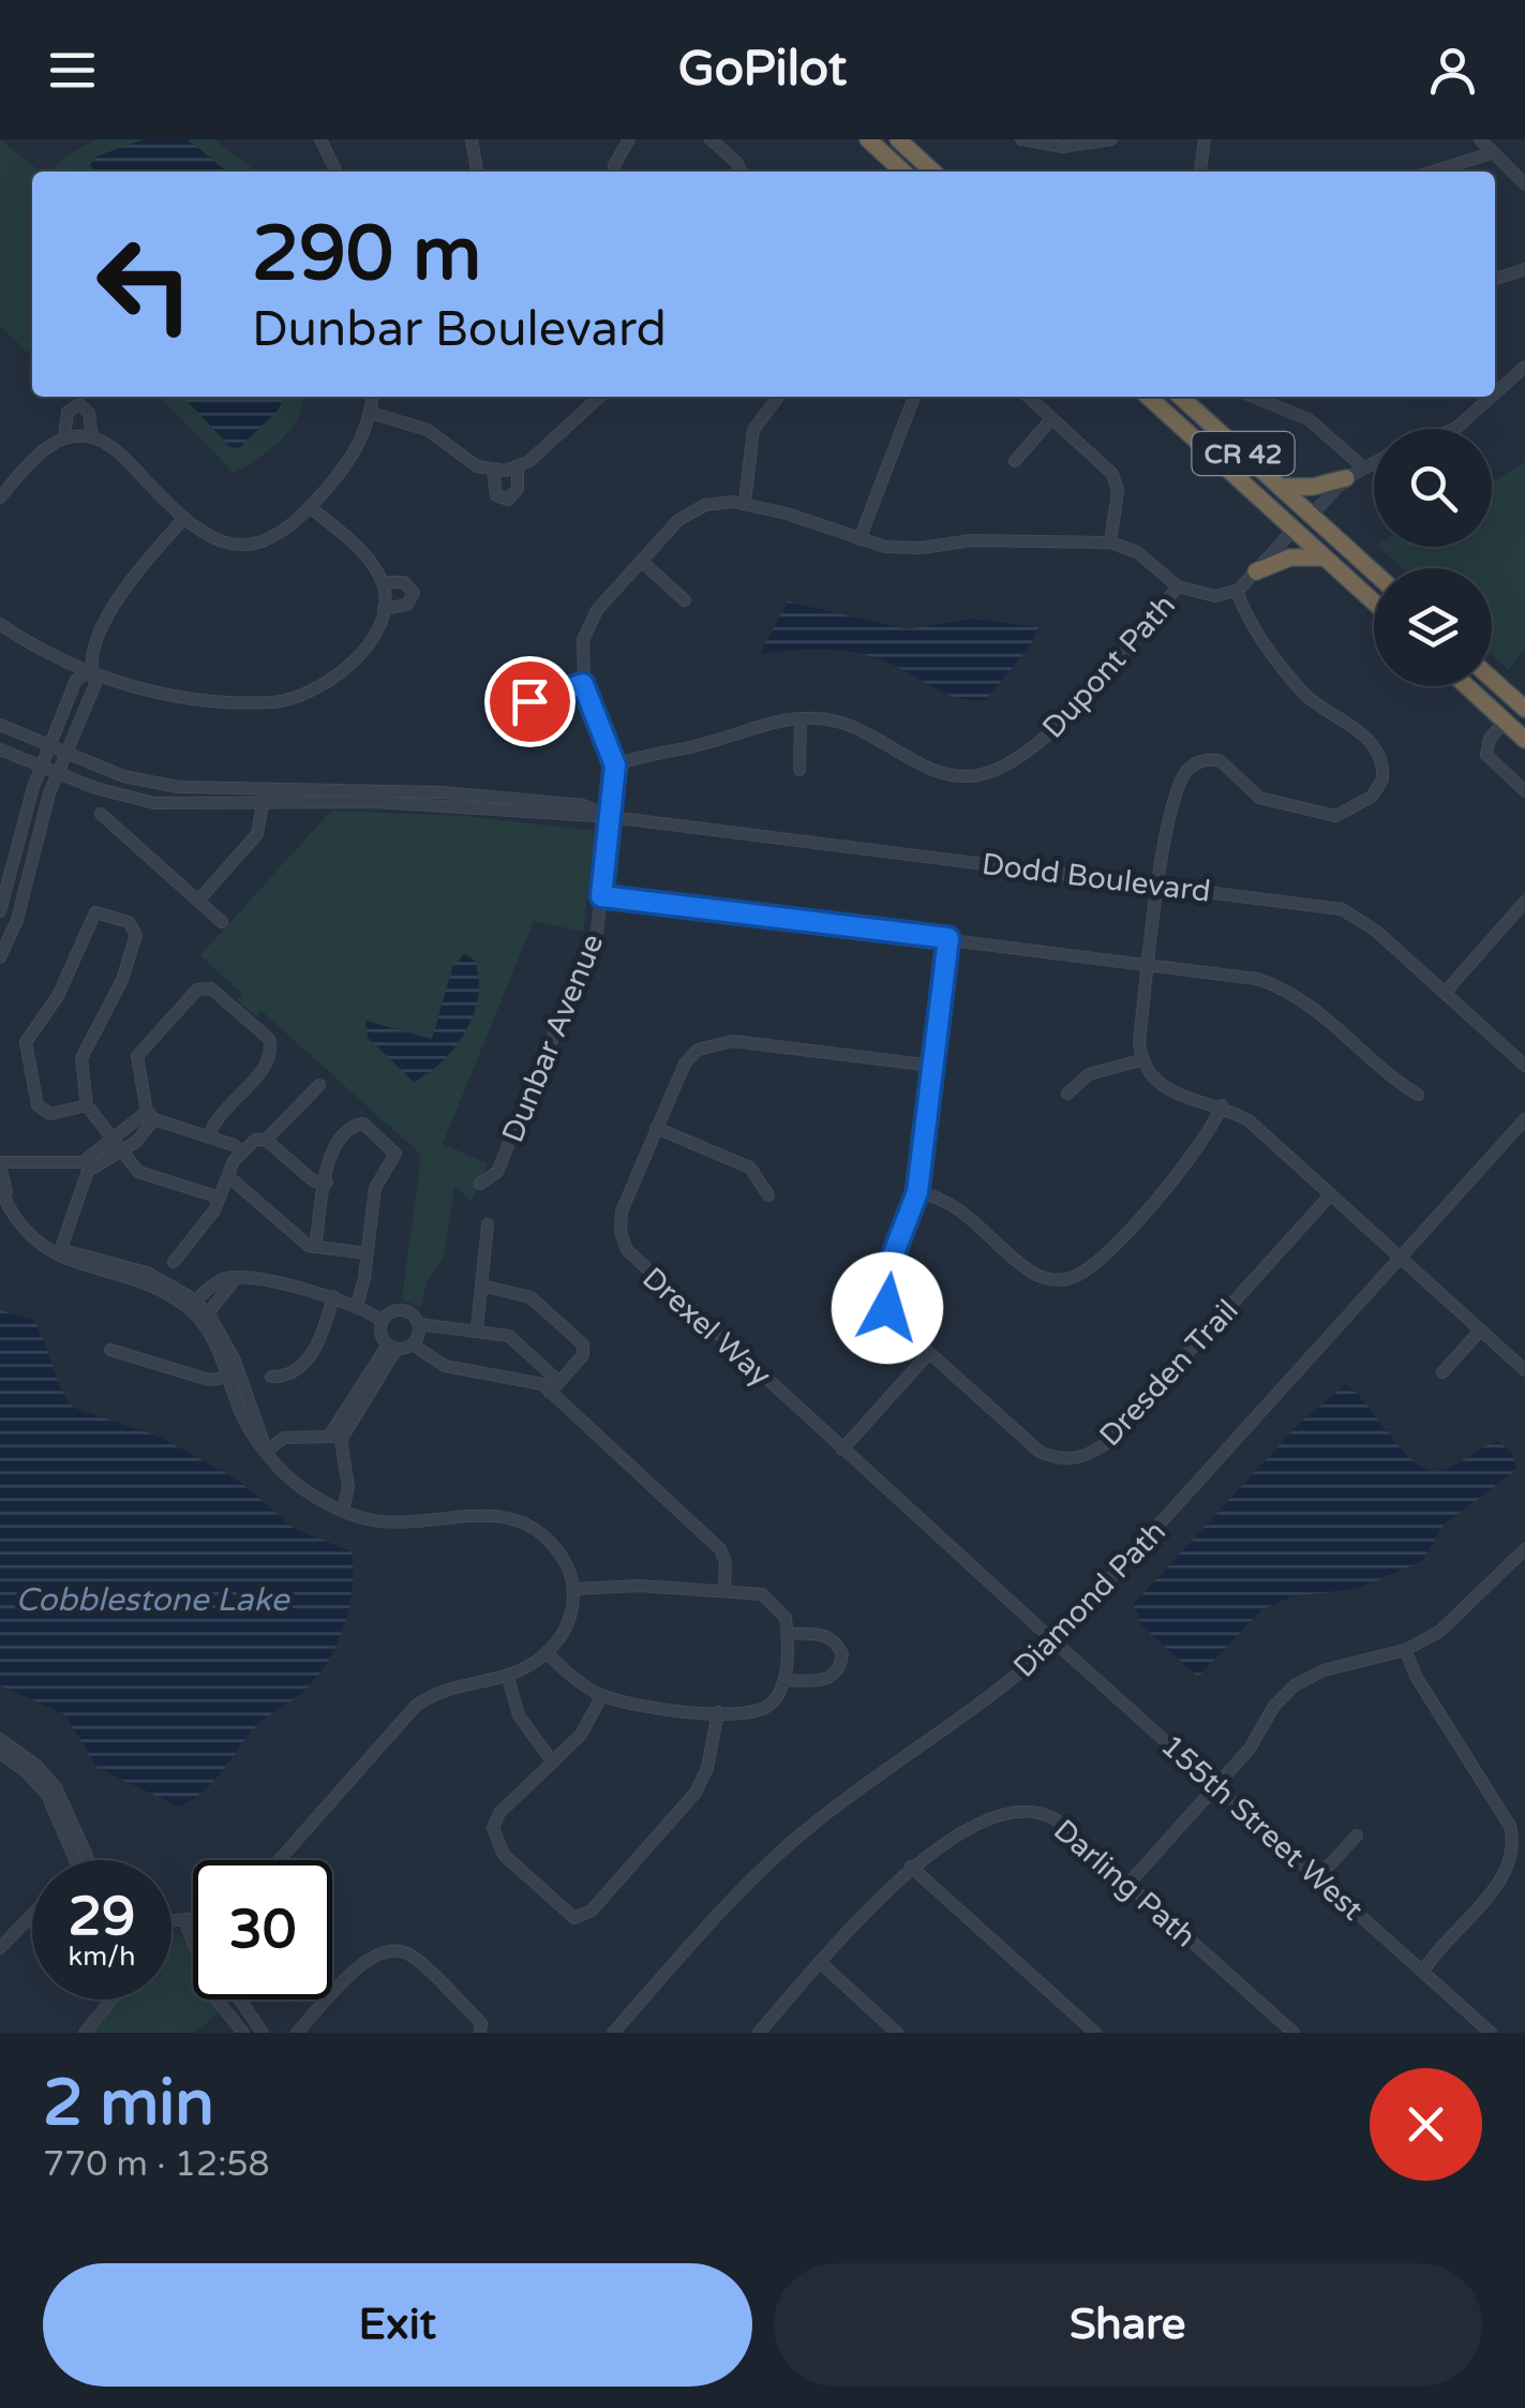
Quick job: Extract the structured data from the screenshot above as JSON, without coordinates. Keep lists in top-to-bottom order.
{
  "streets": {
    "highway": ["CR 42"],
    "street": [
      "Dupont Path",
      "Dodd Boulevard",
      "Dunbar Avenue",
      "Drexel Way",
      "Dresden Trail",
      "Diamond Path",
      "155th Street West",
      "Darling Path"
    ]
  },
  "crossings": [
    ["Dupont Path", "Dunbar Avenue"],
    ["Dodd Boulevard", "Dunbar Avenue"],
    ["Drexel Way", "Dresden Trail"],
    ["Drexel Way", "155th Street West"],
    ["Diamond Path", "155th Street West"]
  ],
  "water": ["Cobblestone Lake"],
  "page": {
    "header": "GoPilot",
    "turn": ["290 m", "Dunbar Boulevard"],
    "speed": "29 km/h",
    "limit": "30",
    "heading": ["2 min", "770 m · 12:58"],
    "buttons": ["Exit", "Share"]
  }
}
